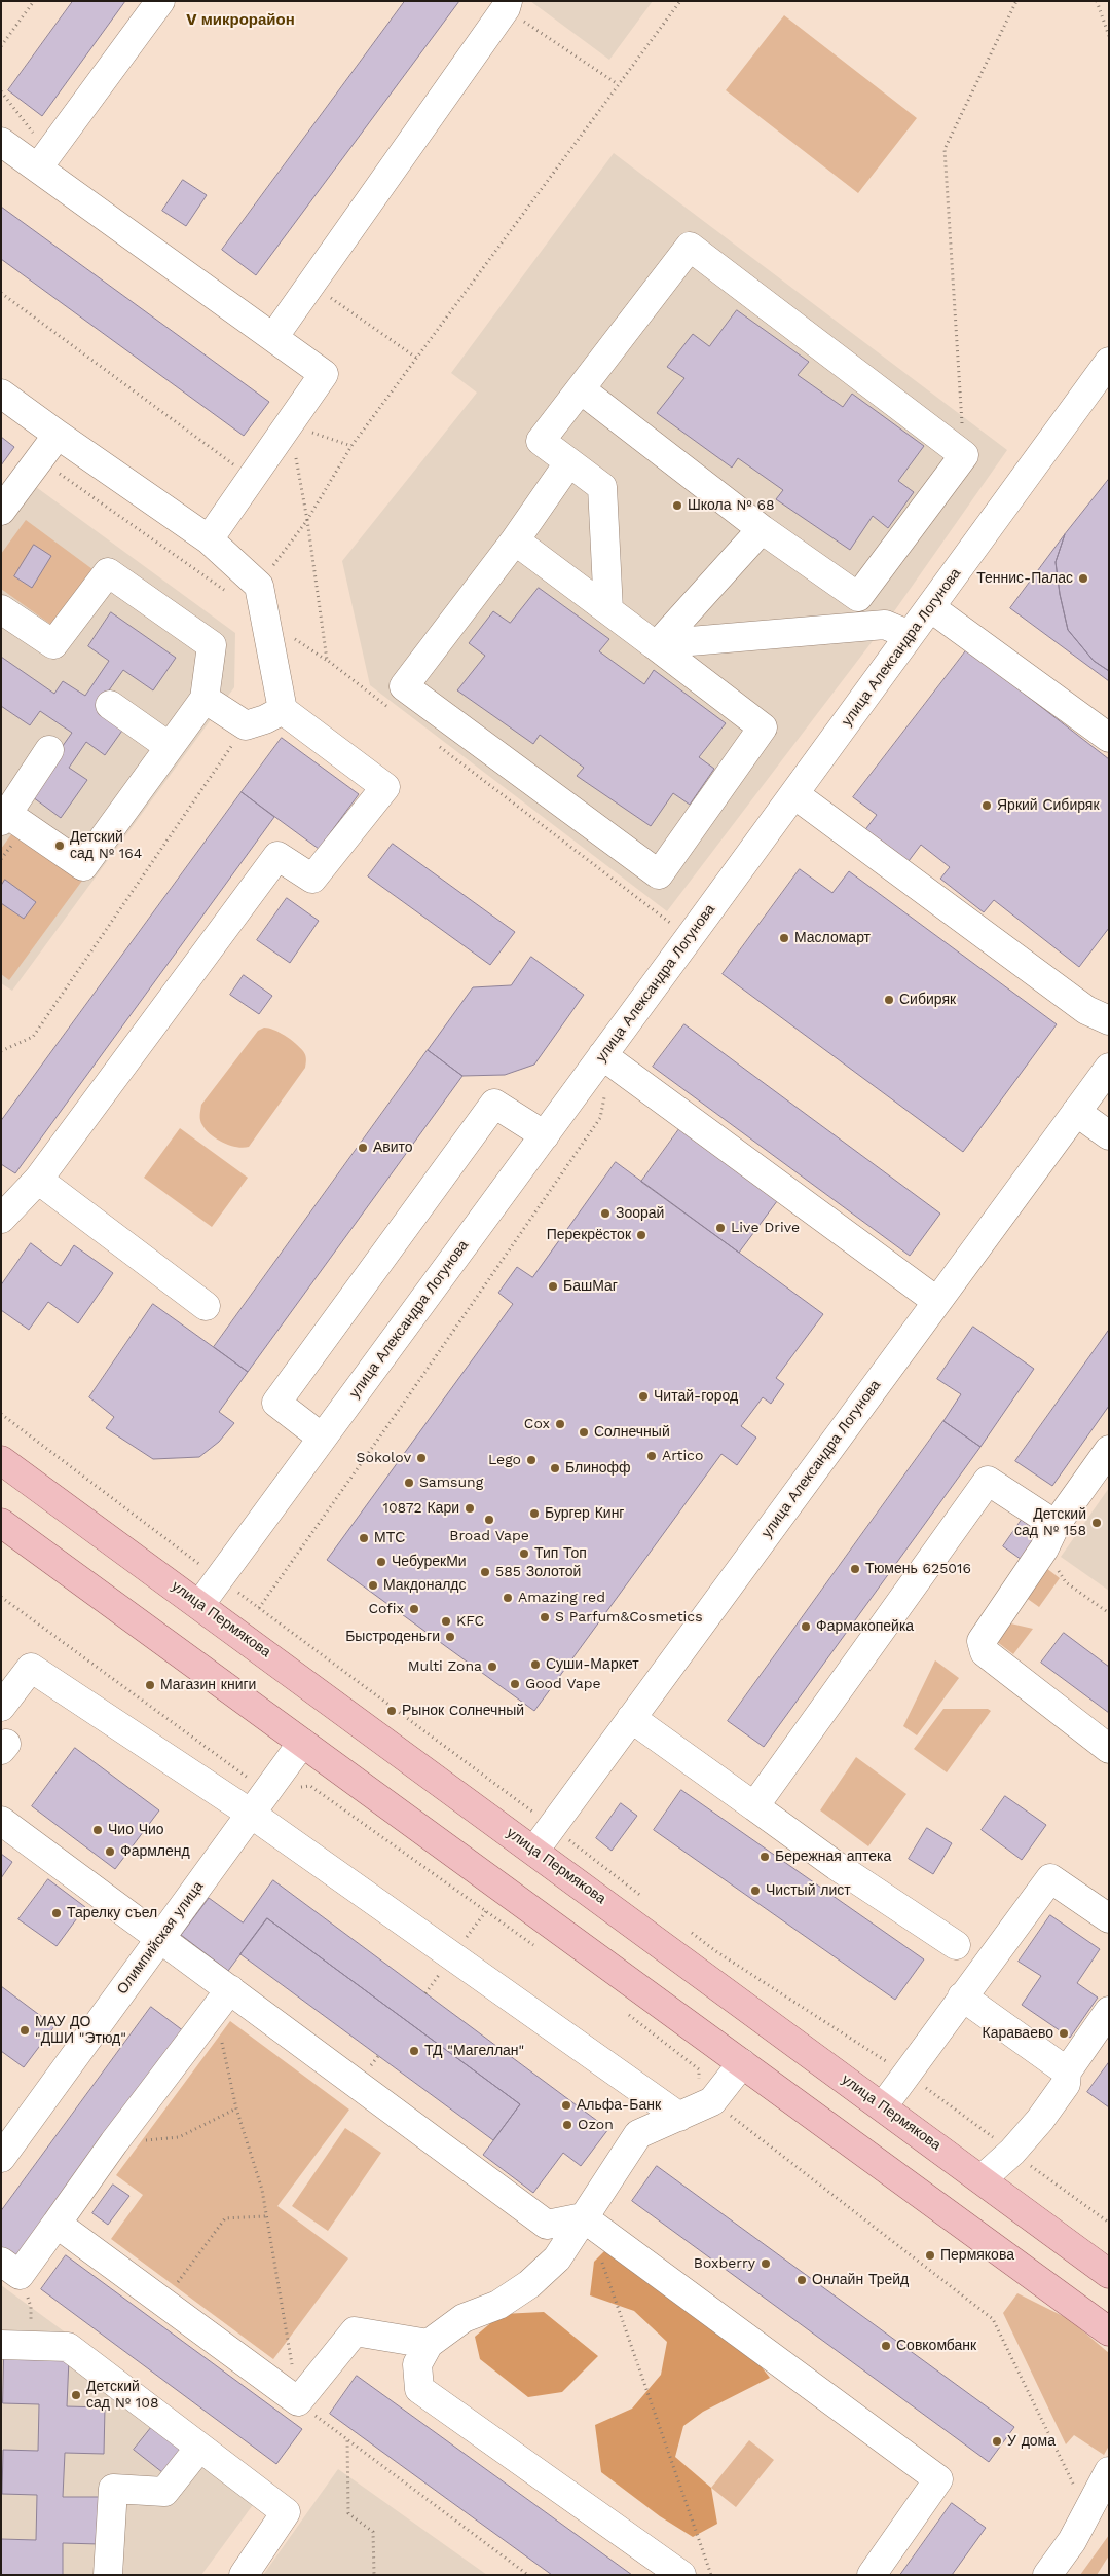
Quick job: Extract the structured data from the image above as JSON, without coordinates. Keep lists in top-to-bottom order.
{
  "streets": {
    "main road": ["улица Пермякова"],
    "street": ["улица Александра Логунова", "Олимпийская улица"]
  },
  "crossings": [
    ["улица Александра Логунова", "улица Пермякова"]
  ],
  "districts": ["V микрорайон"],
  "places": [
    "Школа № 68",
    "Теннис-Палас",
    "Яркий Сибиряк",
    "Детский сад № 164",
    "Масломарт",
    "Сибиряк",
    "Авито",
    "Зоорай",
    "Live Drive",
    "Перекрёсток",
    "БашМаг",
    "Читай-город",
    "Cox",
    "Солнечный",
    "Artico",
    "Sokolov",
    "Lego",
    "Блинофф",
    "Samsung",
    "10872 Кари",
    "Бургер Кинг",
    "Broad Vape",
    "Детский сад № 158",
    "МТС",
    "Тип Топ",
    "ЧебурекМи",
    "Тюмень 625016",
    "585 Золотой",
    "Макдоналдс",
    "Amazing red",
    "Cofix",
    "S Parfum&Cosmetics",
    "KFC",
    "Фармакопейка",
    "Быстроденьги",
    "Суши-Маркет",
    "Multi Zona",
    "Good Vape",
    "Магазин книги",
    "Рынок Cолнечный",
    "Чио Чио",
    "Фармленд",
    "Бережная аптека",
    "Чистый лист",
    "Тарелку съел",
    "МАУ ДО \"ДШИ \"Этюд\"",
    "Караваево",
    "ТД \"Магеллан\"",
    "Альфа-Банк",
    "Ozon",
    "Пермякова",
    "Boxberry",
    "Онлайн Трейд",
    "Совкомбанк",
    "Детский сад № 108",
    "У дома"
  ]
}
